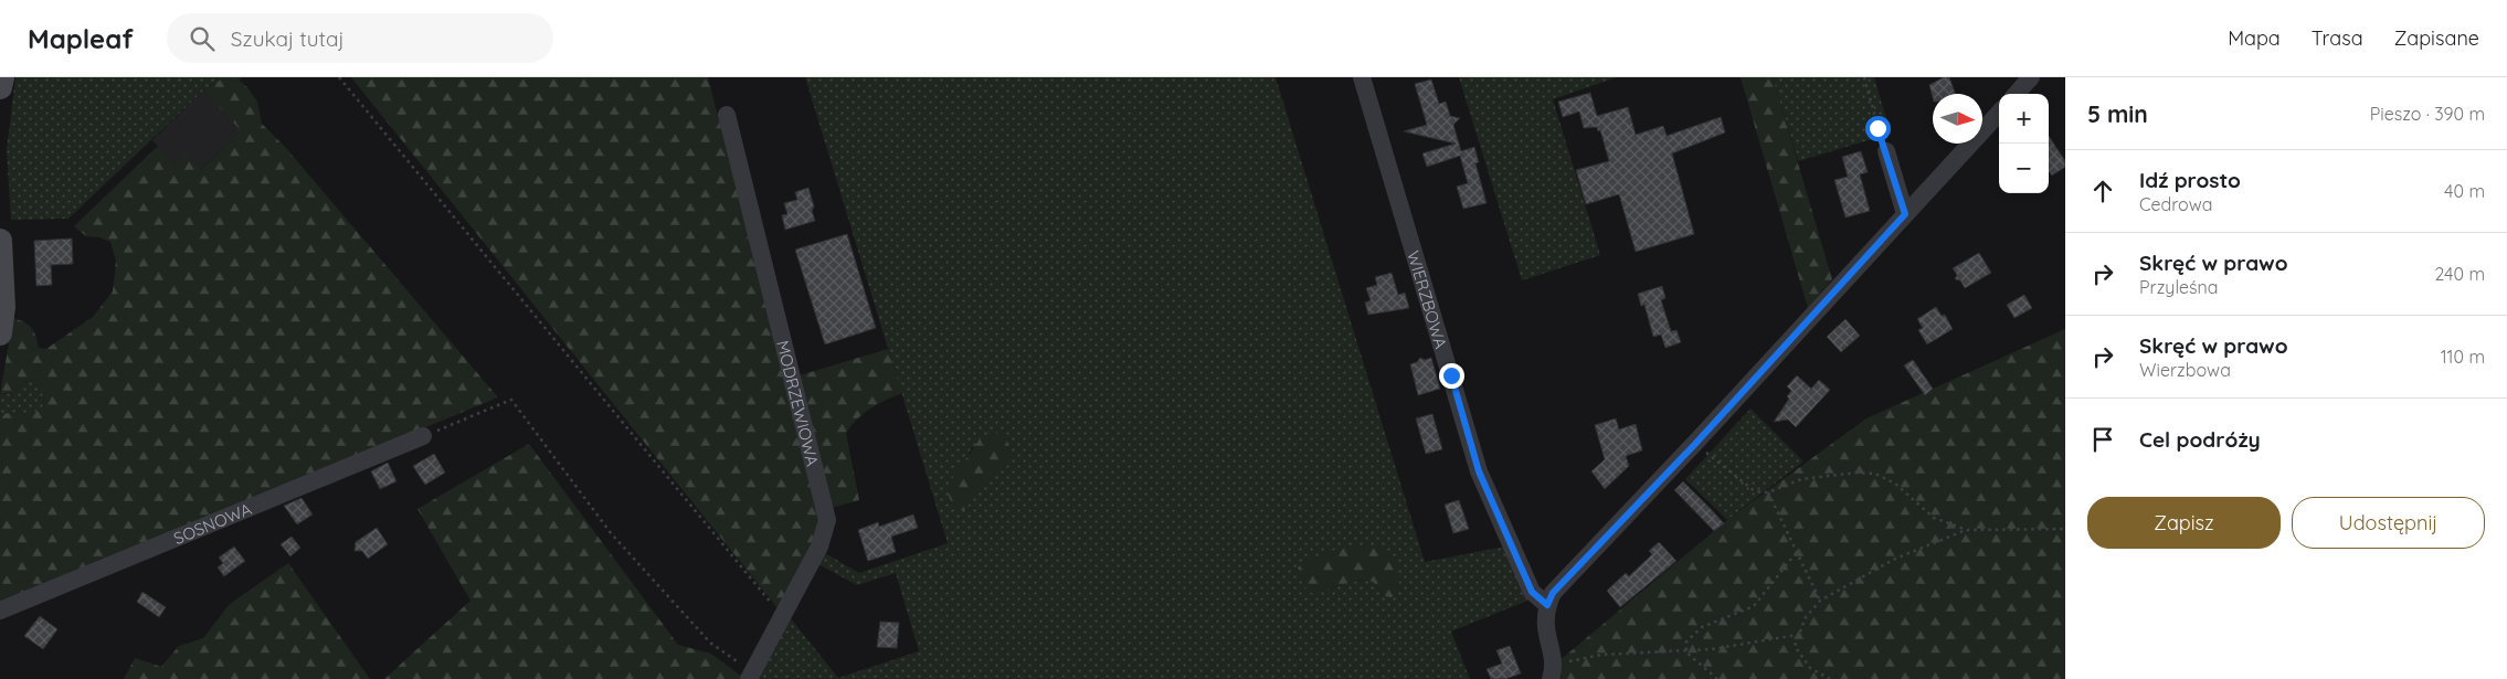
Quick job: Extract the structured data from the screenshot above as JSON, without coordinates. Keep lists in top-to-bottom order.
{
  "streets": {
    "street": ["WIERZBOWA", "MODRZEWIOWA", "SOSNOWA"]
  },
  "north": "right",
  "page": {
    "header": "Mapleaf",
    "search": "Szukaj tutaj",
    "nav": ["Mapa", "Trasa", "Zapisane"],
    "heading": ["5 min", "Pieszo · 390 m"],
    "map_buttons": ["+", "−"],
    "list": [
      ["Idź prosto", "Cedrowa", "40 m"],
      ["Skręć w prawo", "Przyleśna", "240 m"],
      ["Skręć w prawo", "Wierzbowa", "110 m"],
      "Cel podróży"
    ],
    "buttons": ["Zapisz", "Udostępnij"]
  }
}
